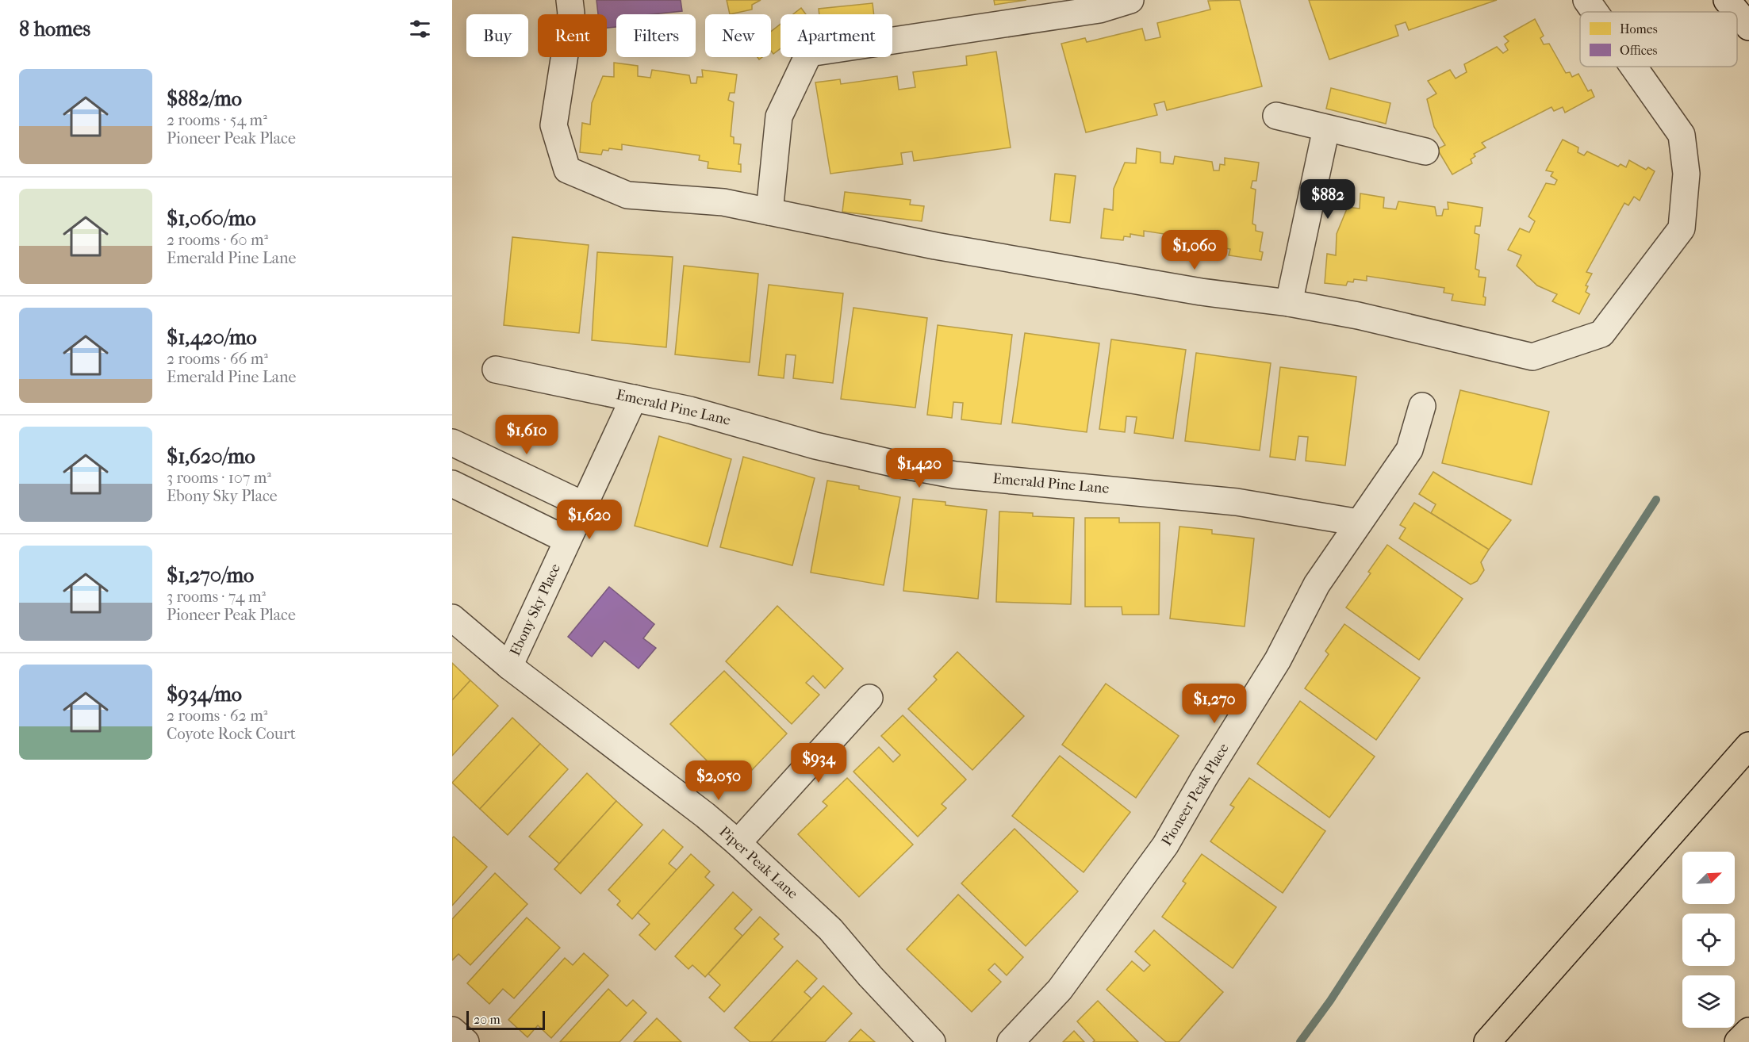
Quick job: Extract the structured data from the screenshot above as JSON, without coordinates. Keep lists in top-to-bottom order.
{
  "streets": {
    "street": [
      "Emerald Pine Lane",
      "Ebony Sky Place",
      "Pioneer Peak Place",
      "Piper Peak Lane"
    ]
  },
  "crossings": [
    ["Emerald Pine Lane", "Ebony Sky Place"],
    ["Emerald Pine Lane", "Pioneer Peak Place"],
    ["Ebony Sky Place", "Piper Peak Lane"]
  ],
  "legend": ["Homes", "Offices"],
  "scale_bar": "20 m",
  "north": "top right",
  "page": {
    "heading": "8 homes",
    "chip": [
      "Buy",
      "Rent",
      "Filters",
      "New",
      "Apartment"
    ],
    "list": [
      {
        "name": "$882/mo",
        "note": "2 rooms · 54 m² · Pioneer Peak Place"
      },
      {
        "name": "$1,060/mo",
        "note": "2 rooms · 60 m² · Emerald Pine Lane"
      },
      {
        "name": "$1,420/mo",
        "note": "2 rooms · 66 m² · Emerald Pine Lane"
      },
      {
        "name": "$1,620/mo",
        "note": "3 rooms · 107 m² · Ebony Sky Place"
      },
      {
        "name": "$1,270/mo",
        "note": "3 rooms · 74 m² · Pioneer Peak Place"
      },
      {
        "name": "$934/mo",
        "note": "2 rooms · 62 m² · Coyote Rock Court"
      }
    ],
    "price": [
      "$882",
      "$1,060",
      "$1,610",
      "$1,420",
      "$1,620",
      "$1,270",
      "$934",
      "$2,050"
    ],
    "scale": "20 m"
  }
}
